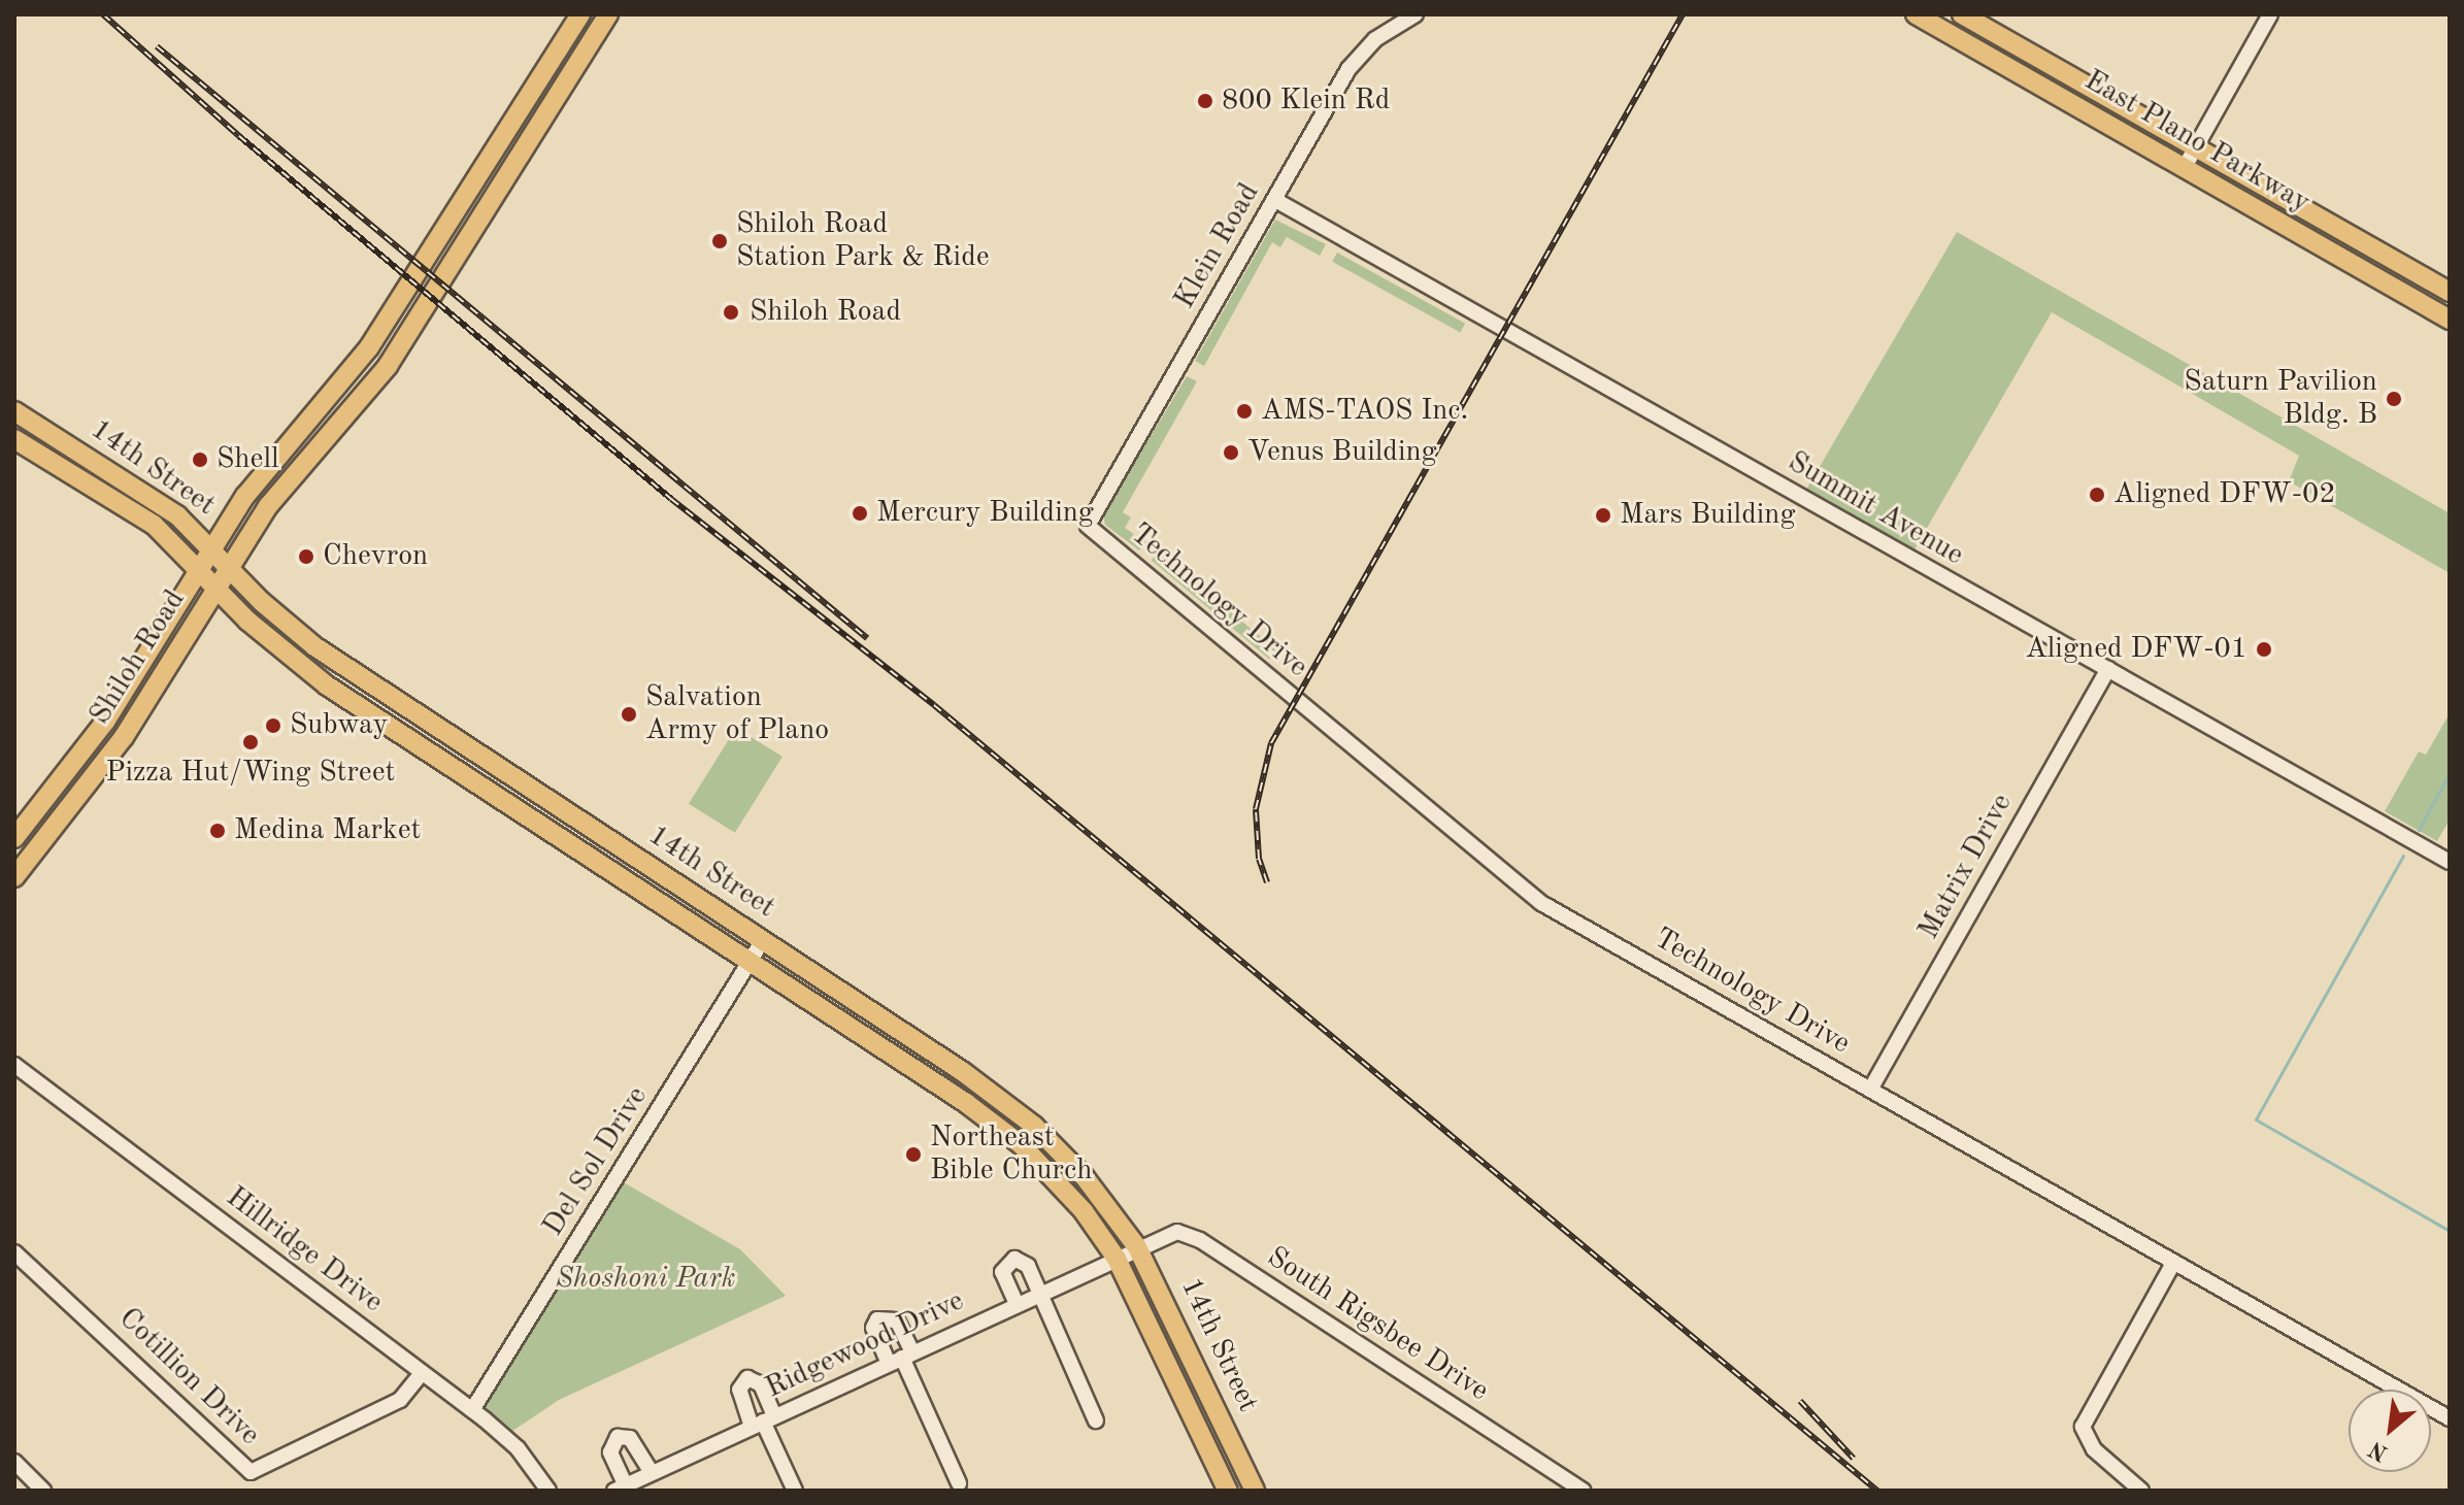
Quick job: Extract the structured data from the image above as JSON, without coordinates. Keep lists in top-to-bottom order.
{
  "streets": {
    "main road": ["East Plano Parkway", "14th Street", "Shiloh Road"],
    "street": [
      "Klein Road",
      "Summit Avenue",
      "Technology Drive",
      "Matrix Drive",
      "Del Sol Drive",
      "Hillridge Drive",
      "South Rigsbee Drive",
      "Ridgewood Drive",
      "Cotillion Drive"
    ]
  },
  "crossings": [
    ["Klein Road", "Summit Avenue"],
    ["Klein Road", "Technology Drive"],
    ["14th Street", "Shiloh Road"],
    ["14th Street", "Del Sol Drive"],
    ["14th Street", "South Rigsbee Drive"],
    ["14th Street", "Ridgewood Drive"],
    ["Summit Avenue", "Matrix Drive"],
    ["Technology Drive", "Matrix Drive"],
    ["Del Sol Drive", "Hillridge Drive"],
    ["Hillridge Drive", "Cotillion Drive"],
    ["South Rigsbee Drive", "Ridgewood Drive"]
  ],
  "parks": ["Shoshoni Park"],
  "places": [
    "800 Klein Rd",
    "Shiloh Road Station Park & Ride",
    "Shiloh Road",
    "Saturn Pavilion Bldg. B",
    "AMS-TAOS Inc.",
    "Venus Building",
    "Shell",
    "Aligned DFW-02",
    "Mercury Building",
    "Mars Building",
    "Chevron",
    "Aligned DFW-01",
    "Salvation Army of Plano",
    "Subway",
    "Pizza Hut/Wing Street",
    "Medina Market",
    "Northeast Bible Church"
  ],
  "north": "bottom left"
}
